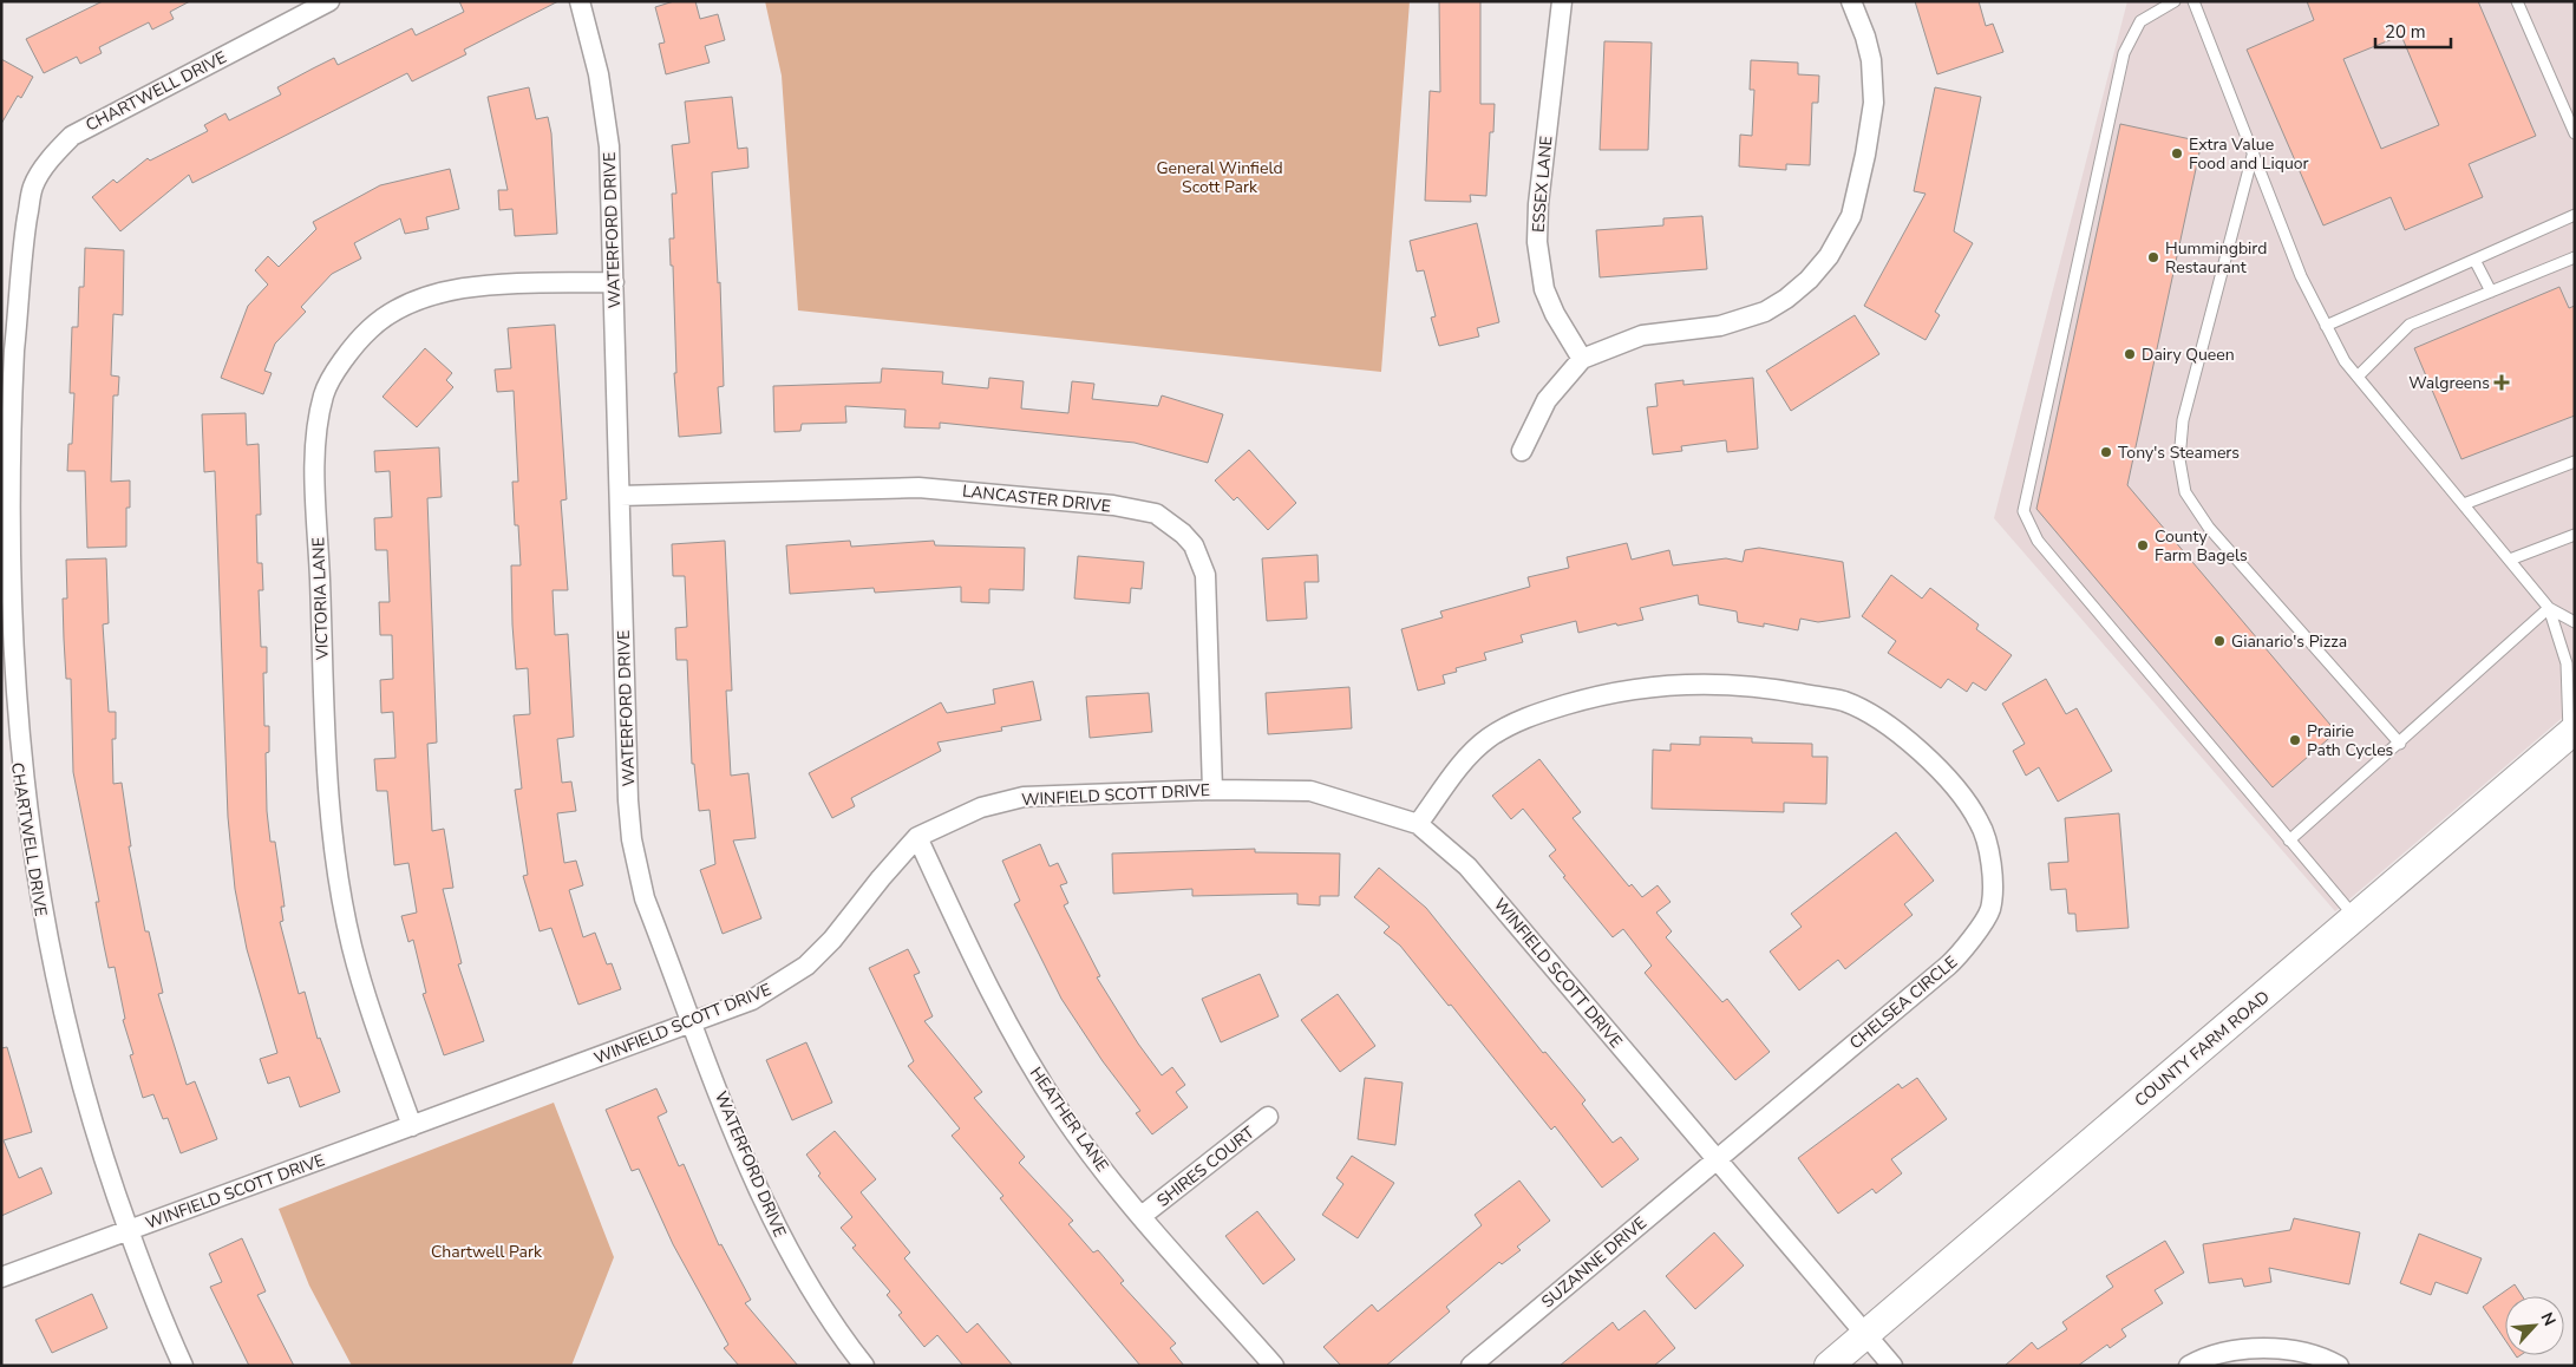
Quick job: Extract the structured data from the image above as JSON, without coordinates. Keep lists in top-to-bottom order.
{
  "streets": {
    "main road": ["COUNTY FARM ROAD"],
    "street": [
      "CHARTWELL DRIVE",
      "ESSEX LANE",
      "WATERFORD DRIVE",
      "LANCASTER DRIVE",
      "VICTORIA LANE",
      "WINFIELD SCOTT DRIVE",
      "CHELSEA CIRCLE",
      "HEATHER LANE",
      "SHIRES COURT",
      "SUZANNE DRIVE"
    ]
  },
  "crossings": [
    ["CHARTWELL DRIVE", "WINFIELD SCOTT DRIVE"],
    ["WATERFORD DRIVE", "LANCASTER DRIVE"],
    ["WATERFORD DRIVE", "VICTORIA LANE"],
    ["WATERFORD DRIVE", "WINFIELD SCOTT DRIVE"],
    ["LANCASTER DRIVE", "WINFIELD SCOTT DRIVE"],
    ["VICTORIA LANE", "WINFIELD SCOTT DRIVE"],
    ["WINFIELD SCOTT DRIVE", "CHELSEA CIRCLE"],
    ["WINFIELD SCOTT DRIVE", "COUNTY FARM ROAD"],
    ["WINFIELD SCOTT DRIVE", "HEATHER LANE"],
    ["WINFIELD SCOTT DRIVE", "SUZANNE DRIVE"],
    ["CHELSEA CIRCLE", "SUZANNE DRIVE"],
    ["HEATHER LANE", "SHIRES COURT"]
  ],
  "parks": ["General Winfield Scott Park", "Chartwell Park"],
  "places": {
    "other": [
      "Extra Value Food and Liquor",
      "Hummingbird Restaurant",
      "Dairy Queen",
      "Tony's Steamers",
      "County Farm Bagels",
      "Gianario's Pizza",
      "Prairie Path Cycles"
    ],
    "health": ["Walgreens"]
  },
  "scale_bar": "20 m",
  "north": "top right"
}
